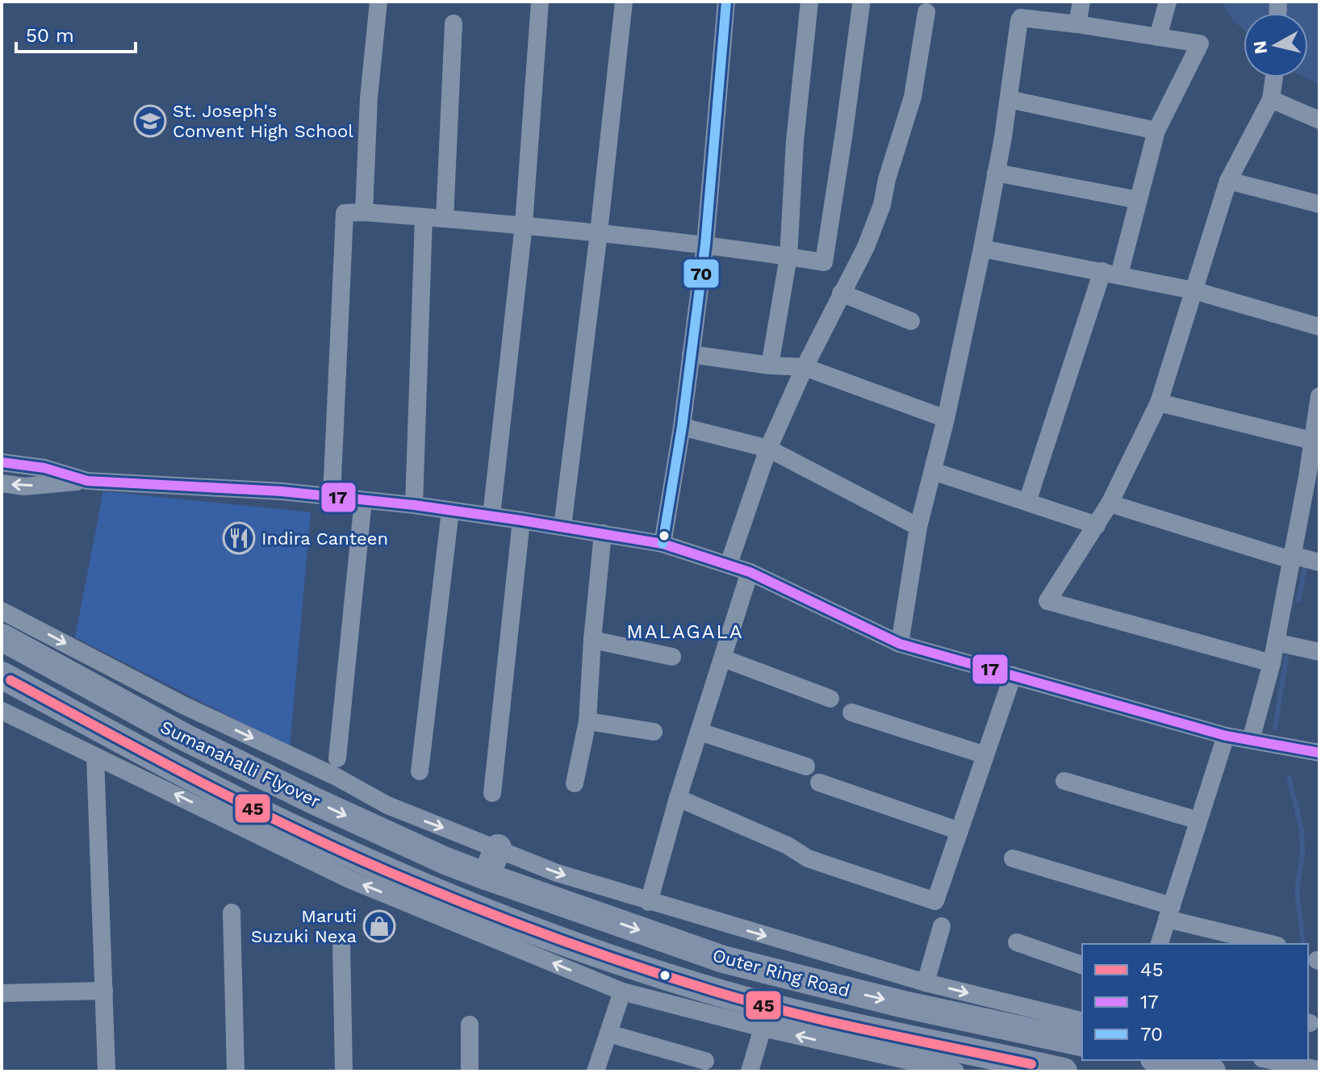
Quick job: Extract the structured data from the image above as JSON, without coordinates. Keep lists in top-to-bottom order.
{
  "streets": {
    "highway": ["Sumanahalli Flyover", "Outer Ring Road"]
  },
  "crossings": [
    ["Sumanahalli Flyover", "Outer Ring Road"]
  ],
  "districts": ["MALAGALA"],
  "places": {
    "school or university": ["St. Joseph's Convent High School"],
    "restaurant": ["Indira Canteen"],
    "shop": ["Maruti Suzuki Nexa"]
  },
  "lines": ["transit line 70", "transit line 17", "transit line 45"],
  "legend": ["45", "17", "70"],
  "scale_bar": "50 m",
  "north": "left"
}
